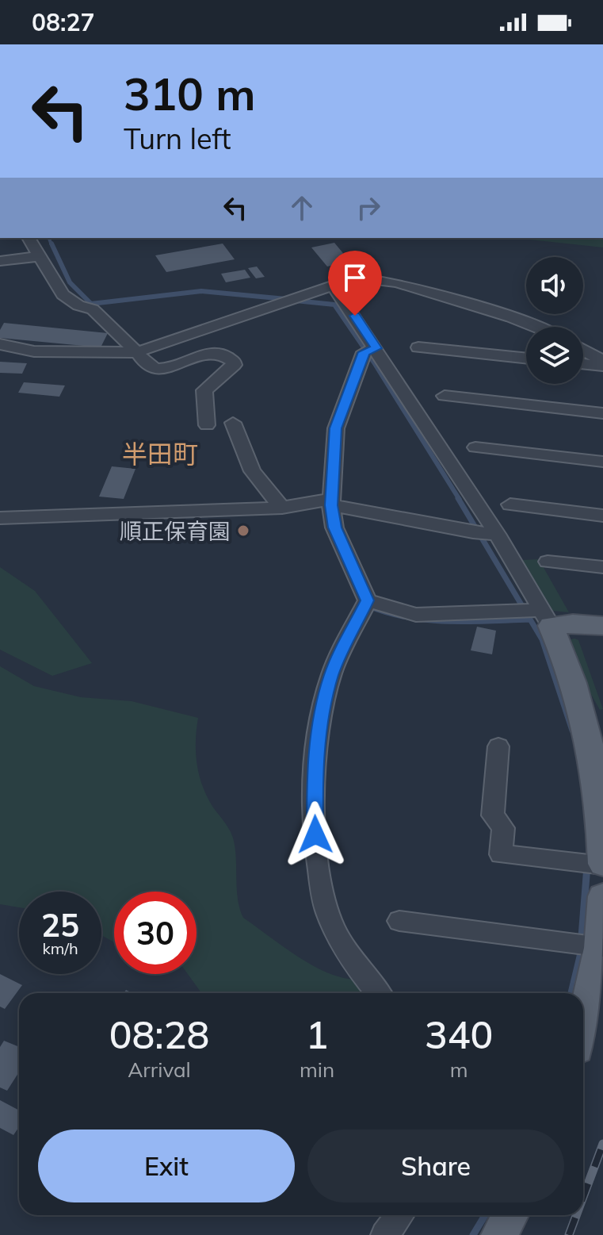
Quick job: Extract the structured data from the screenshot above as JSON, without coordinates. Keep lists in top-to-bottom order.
{
  "districts": ["半田町"],
  "places": ["順正保育園"],
  "page": {
    "status": "08:27",
    "turn": ["310 m", "Turn left"],
    "speed": "25 km/h",
    "limit": "30",
    "eta": [
      "08:28",
      "Arrival",
      "1",
      "min",
      "340",
      "m"
    ],
    "buttons": ["Exit", "Share"]
  }
}
